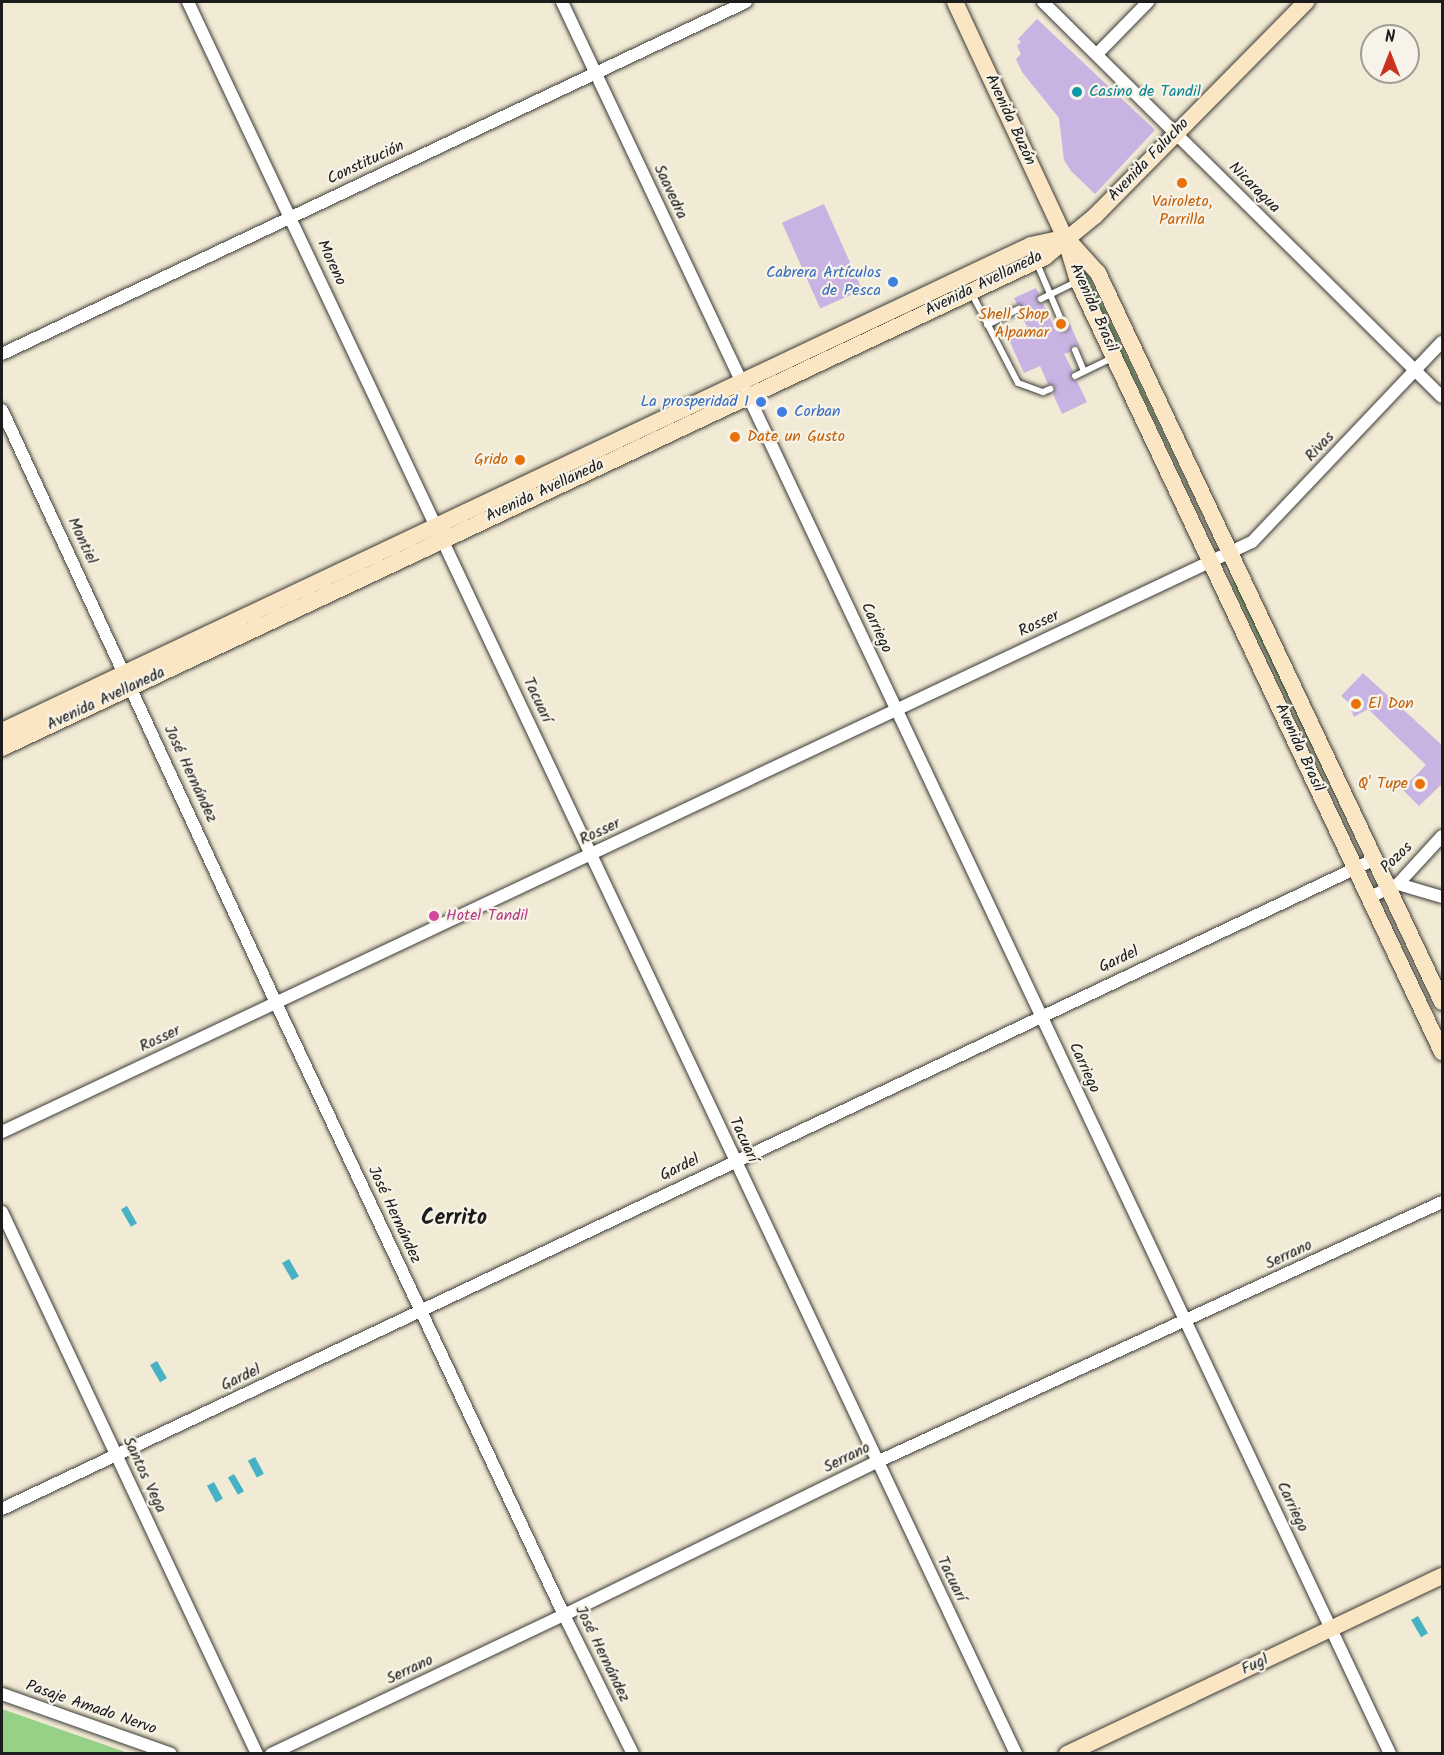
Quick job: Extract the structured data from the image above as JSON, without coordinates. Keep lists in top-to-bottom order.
{
  "streets": {
    "main road": [
      "Avenida Buzón",
      "Avenida Falucho",
      "Avenida Avellaneda",
      "Avenida Brasil",
      "Fugl"
    ],
    "street": [
      "Constitución",
      "Nicaragua",
      "Saavedra",
      "Moreno",
      "Rivas",
      "Montiel",
      "Rosser",
      "Carriego",
      "Tacuarí",
      "José Hernández",
      "Pozos",
      "Gardel",
      "Serrano",
      "Santos Vega",
      "Pasaje Amado Nervo"
    ]
  },
  "crossings": [
    ["Avenida Buzón", "Avenida Falucho"],
    ["Avenida Buzón", "Avenida Avellaneda"],
    ["Avenida Buzón", "Avenida Brasil"],
    ["Avenida Falucho", "Nicaragua"],
    ["Avenida Falucho", "Avenida Avellaneda"],
    ["Avenida Falucho", "Avenida Brasil"],
    ["Constitución", "Saavedra"],
    ["Constitución", "Moreno"],
    ["Nicaragua", "Rivas"],
    ["Saavedra", "Avenida Avellaneda"],
    ["Saavedra", "Carriego"],
    ["Moreno", "Avenida Avellaneda"],
    ["Moreno", "Tacuarí"],
    ["Avenida Avellaneda", "Avenida Brasil"],
    ["Avenida Avellaneda", "Montiel"],
    ["Avenida Avellaneda", "Carriego"],
    ["Avenida Avellaneda", "Tacuarí"],
    ["Avenida Avellaneda", "José Hernández"],
    ["Avenida Brasil", "Rivas"],
    ["Avenida Brasil", "Rosser"],
    ["Avenida Brasil", "Pozos"],
    ["Avenida Brasil", "Gardel"],
    ["Rivas", "Rosser"],
    ["Montiel", "José Hernández"],
    ["Rosser", "Carriego"],
    ["Rosser", "Tacuarí"],
    ["Rosser", "José Hernández"],
    ["Carriego", "Gardel"],
    ["Carriego", "Serrano"],
    ["Carriego", "Fugl"],
    ["Tacuarí", "Gardel"],
    ["Tacuarí", "Serrano"],
    ["José Hernández", "Gardel"],
    ["José Hernández", "Serrano"],
    ["Gardel", "Santos Vega"]
  ],
  "districts": ["Cerrito"],
  "places": [
    "Casino de Tandil",
    "Vairoleto, Parrilla",
    "Cabrera Artículos de Pesca",
    "Shell Shop Alpamar",
    "La prosperidad 1",
    "Corban",
    "Date un Gusto",
    "Grido",
    "El Don",
    "Q' Tupe",
    "Hotel Tandil"
  ],
  "north": "top"
}
